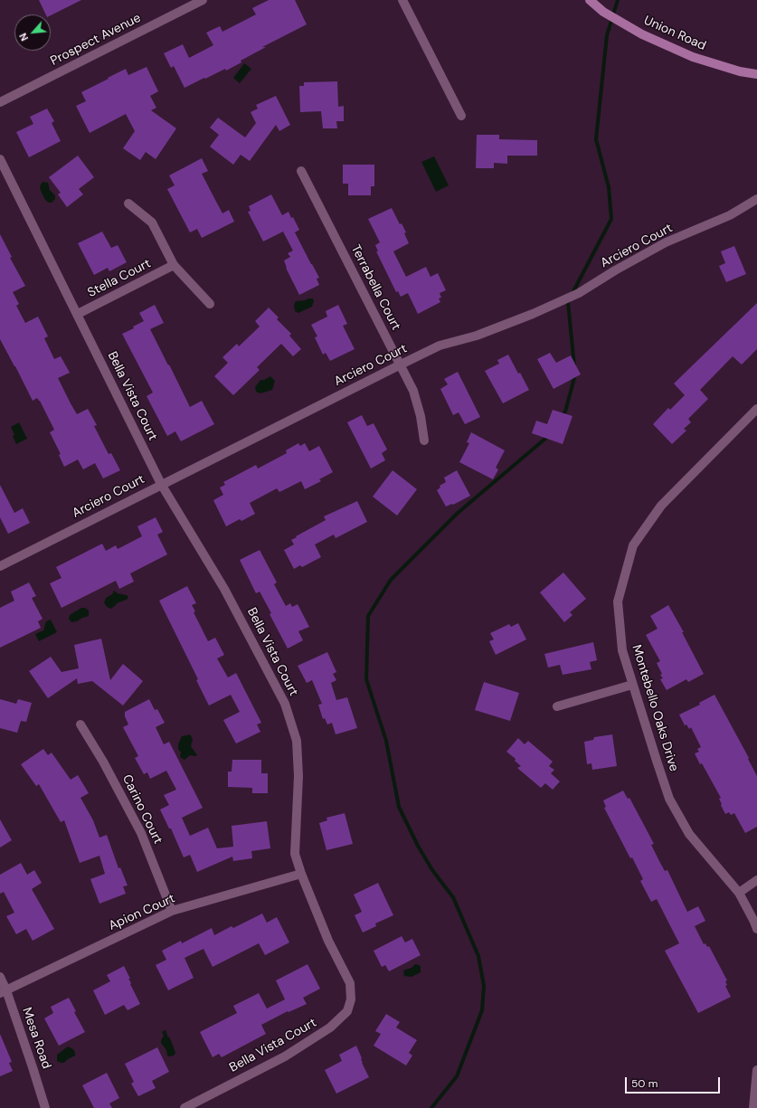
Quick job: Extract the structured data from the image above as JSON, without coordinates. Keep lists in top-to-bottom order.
{
  "streets": {
    "main road": ["Union Road"],
    "street": [
      "Prospect Avenue",
      "Arciero Court",
      "Stella Court",
      "Terrabella Court",
      "Bella Vista Court",
      "Montebello Oaks Drive",
      "Carino Court",
      "Apion Court",
      "Mesa Road"
    ]
  },
  "crossings": [
    ["Arciero Court", "Terrabella Court"],
    ["Arciero Court", "Bella Vista Court"],
    ["Stella Court", "Bella Vista Court"],
    ["Bella Vista Court", "Apion Court"],
    ["Carino Court", "Apion Court"],
    ["Apion Court", "Mesa Road"]
  ],
  "scale_bar": "50 m",
  "north": "bottom left"
}
